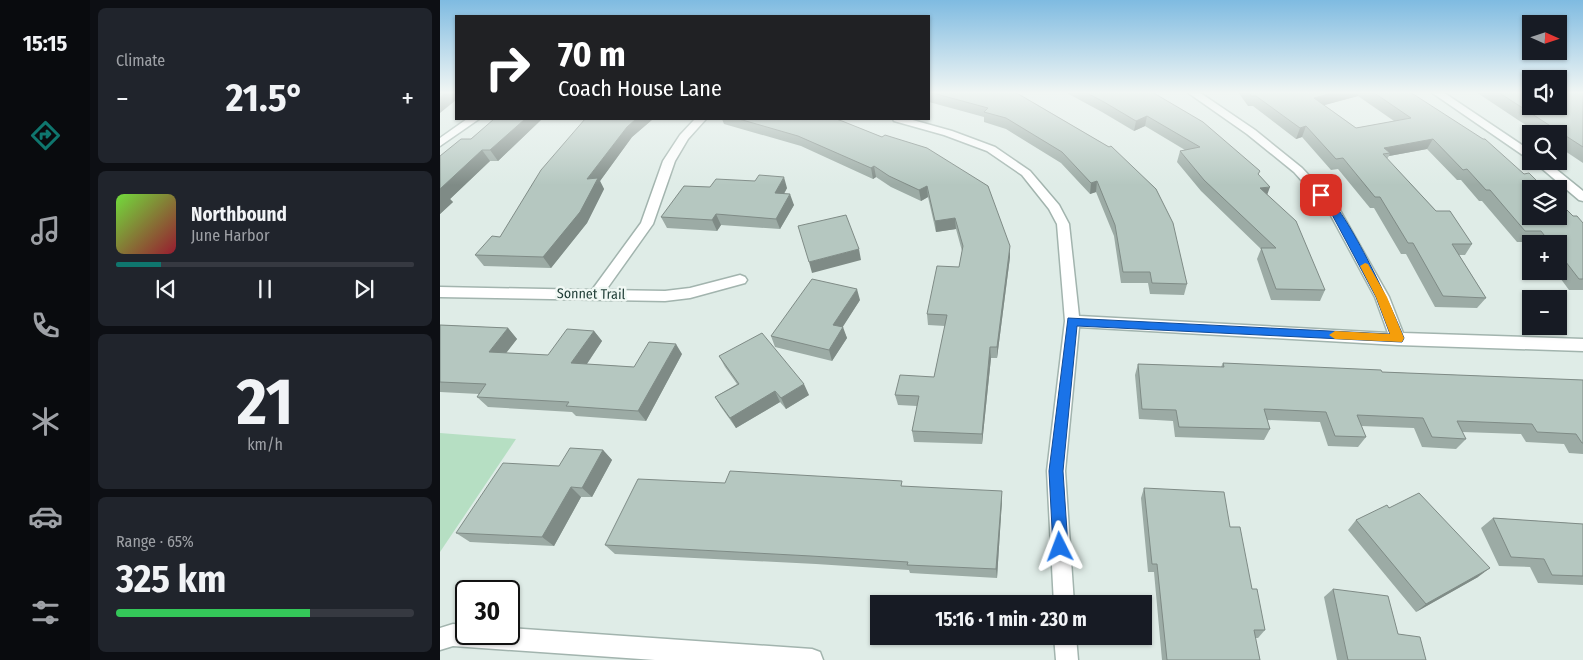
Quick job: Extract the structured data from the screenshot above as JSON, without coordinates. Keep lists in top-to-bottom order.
{
  "streets": {
    "street": ["Sonnet Trail"]
  },
  "north": "right",
  "page": {
    "tabs": "15:15",
    "tile": [
      "Climate",
      ["21", "km/h"],
      ["Range · 65%", "325 km"]
    ],
    "map_buttons": ["+", "−"],
    "turn": ["70 m", "Coach House Lane"],
    "heat": ["−", "21.5°", "+"],
    "song": ["Northbound", "June Harbor"],
    "limit": "30",
    "trip": "15:16 · 1 min · 230 m"
  }
}
